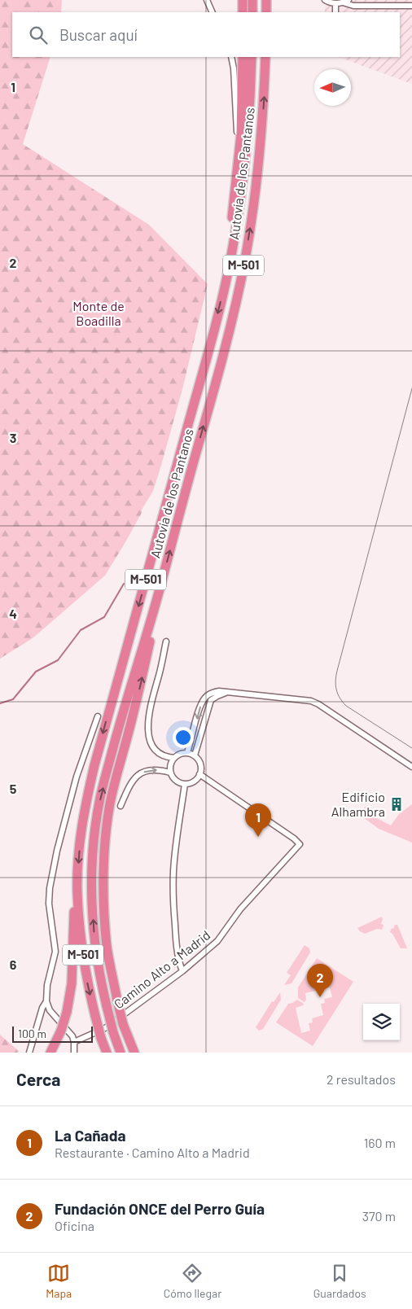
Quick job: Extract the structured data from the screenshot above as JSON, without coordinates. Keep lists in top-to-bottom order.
{
  "streets": {
    "highway": ["Autovía de los Pantanos", "M-501"],
    "street": ["Camino Alto a Madrid"]
  },
  "parks": ["Monte de Boadilla"],
  "places": {
    "building": ["Edificio Alhambra"]
  },
  "scale_bar": "100 m",
  "north": "left",
  "page": {
    "search": "Buscar aquí",
    "pins": ["1", "2"],
    "scale": "100 m",
    "heading": ["Cerca", "2 resultados"],
    "list": [
      {
        "mark": "1",
        "name": "La Cañada",
        "note": "Restaurante · Camino Alto a Madrid",
        "value": "160 m"
      },
      {
        "mark": "2",
        "name": "Fundación ONCE del Perro Guía",
        "note": "Oficina",
        "value": "370 m"
      }
    ],
    "nav": ["Mapa", "Cómo llegar", "Guardados"]
  },
  "grid": {
    "rows": [
      "1",
      "2",
      "3",
      "4",
      "5",
      "6"
    ]
  }
}
